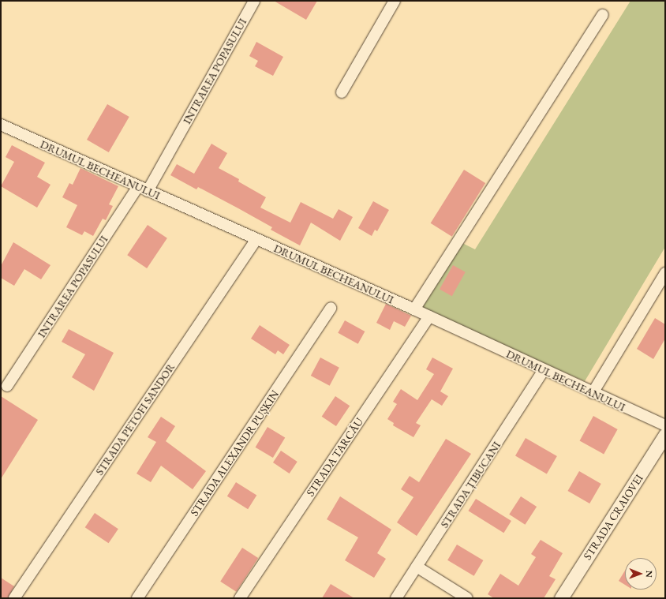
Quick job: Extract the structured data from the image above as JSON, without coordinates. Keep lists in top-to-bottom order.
{
  "streets": {
    "street": [
      "INTRAREA POPASULUI",
      "DRUMUL BECHEANULUI",
      "STRADA PETOFI SANDOR",
      "STRADA ALEXANDR PUȘKIN",
      "STRADA TARCĂU",
      "STRADA ȚIBUCANI",
      "STRADA CRAIOVEI"
    ]
  },
  "crossings": [
    ["INTRAREA POPASULUI", "DRUMUL BECHEANULUI"],
    ["DRUMUL BECHEANULUI", "STRADA PETOFI SANDOR"],
    ["DRUMUL BECHEANULUI", "STRADA TARCĂU"],
    ["DRUMUL BECHEANULUI", "STRADA ȚIBUCANI"]
  ],
  "north": "right"
}
